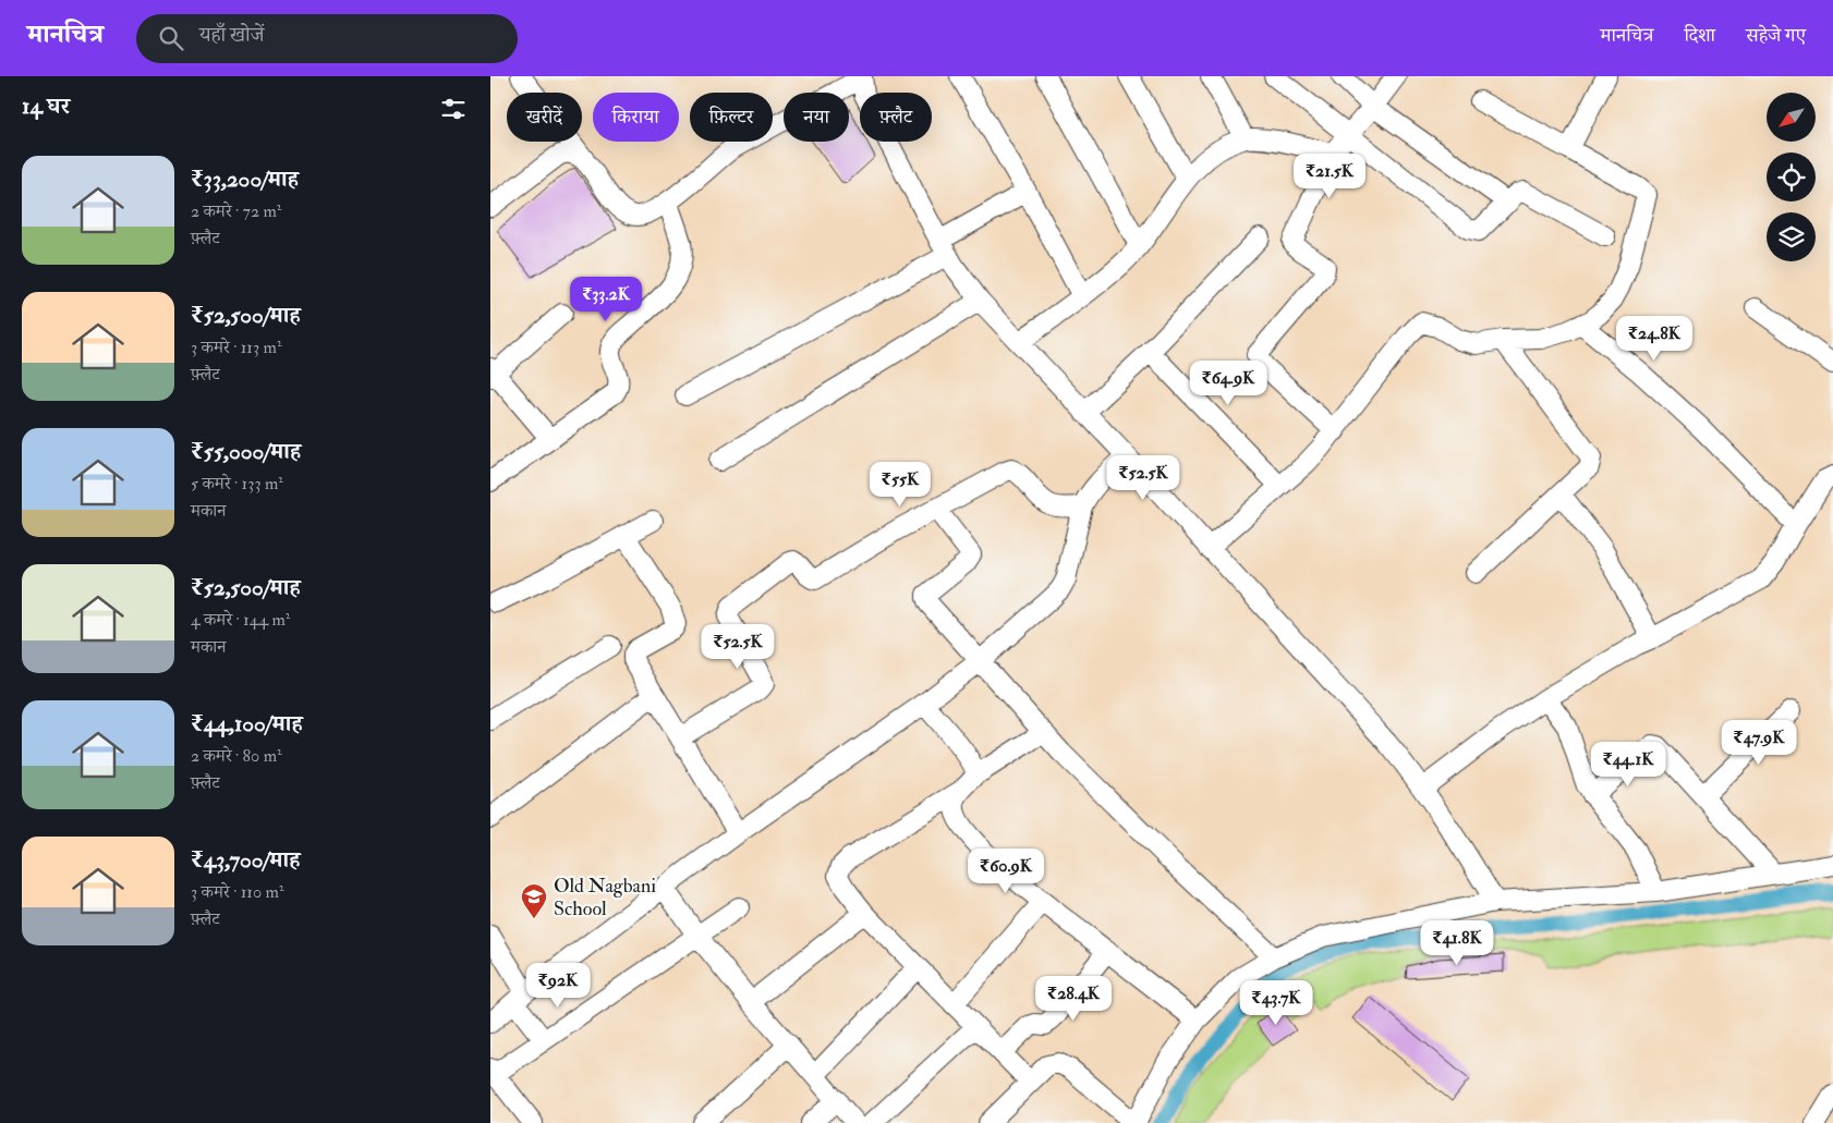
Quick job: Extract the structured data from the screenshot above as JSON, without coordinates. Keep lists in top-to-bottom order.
{
  "places": {
    "school or university": ["Old Nagbani School"]
  },
  "north": "bottom left",
  "page": {
    "header": "मानचित्र",
    "search": "यहाँ खोजें",
    "nav": ["मानचित्र", "दिशा", "सहेजे गए"],
    "heading": "14 घर",
    "chip": [
      "खरीदें",
      "किराया",
      "फ़िल्टर",
      "नया",
      "फ़्लैट"
    ],
    "list": [
      {
        "name": "₹33,200/माह",
        "note": "2 कमरे · 72 m² · फ़्लैट"
      },
      {
        "name": "₹52,500/माह",
        "note": "3 कमरे · 113 m² · फ़्लैट"
      },
      {
        "name": "₹55,000/माह",
        "note": "5 कमरे · 133 m² · मकान"
      },
      {
        "name": "₹52,500/माह",
        "note": "4 कमरे · 144 m² · मकान"
      },
      {
        "name": "₹44,100/माह",
        "note": "2 कमरे · 80 m² · फ़्लैट"
      },
      {
        "name": "₹43,700/माह",
        "note": "3 कमरे · 110 m² · फ़्लैट"
      }
    ],
    "price": [
      "₹21.5K",
      "₹33.2K",
      "₹24.8K",
      "₹64.9K",
      "₹52.5K",
      "₹55K",
      "₹52.5K",
      "₹47.9K",
      "₹44.1K",
      "₹60.9K",
      "₹41.8K",
      "₹92K",
      "₹28.4K",
      "₹43.7K"
    ]
  }
}
